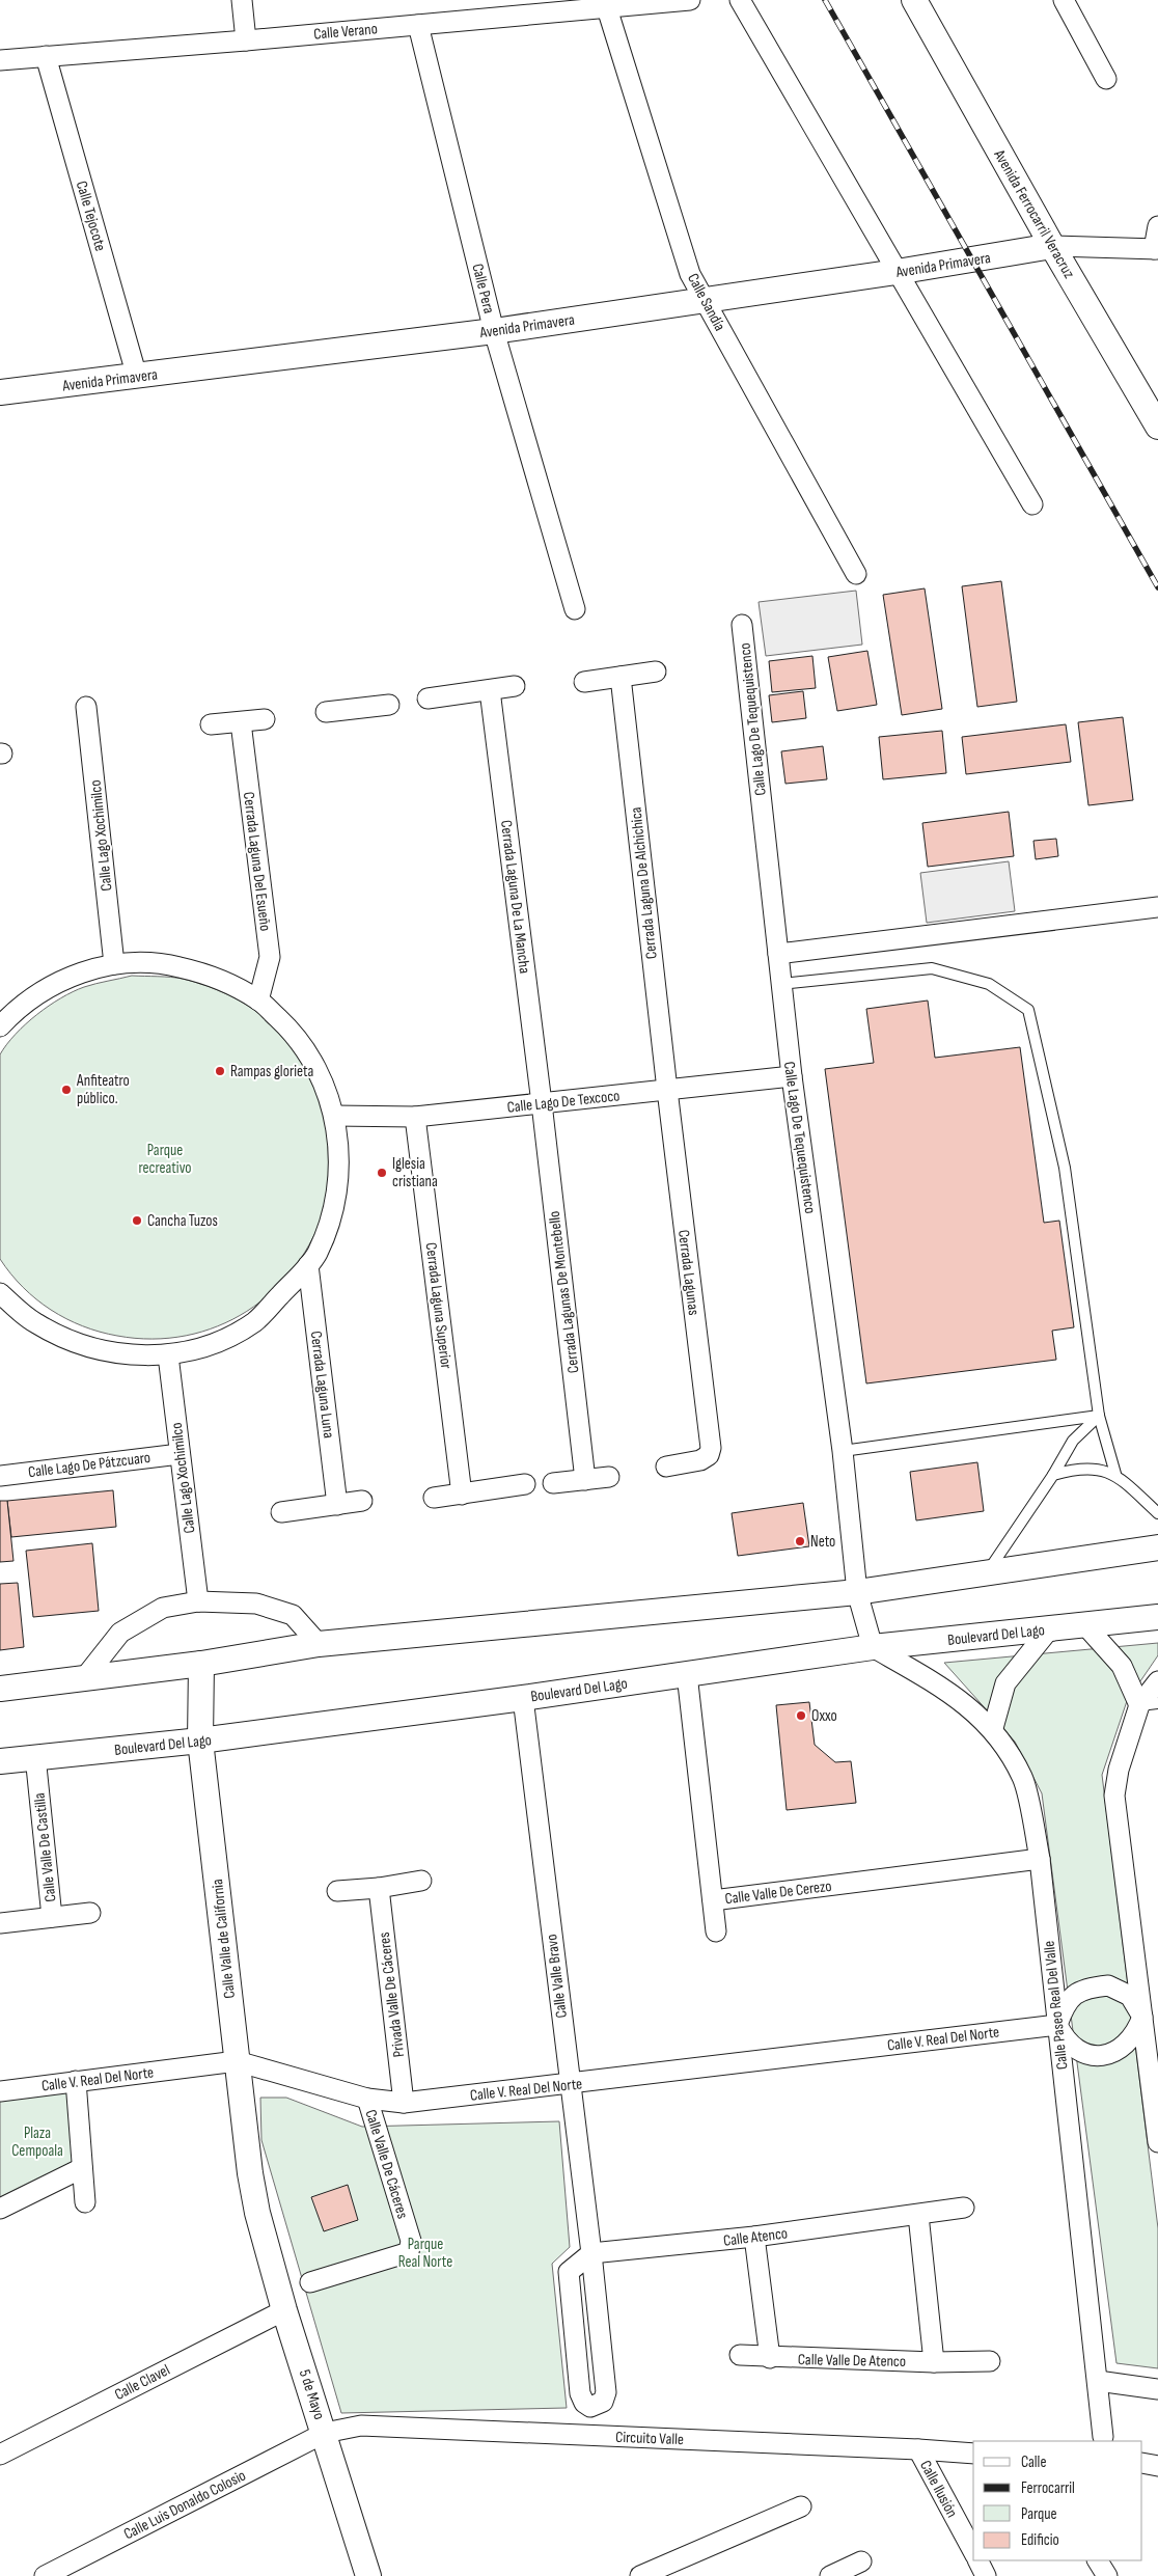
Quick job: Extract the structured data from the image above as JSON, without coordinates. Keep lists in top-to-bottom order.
{
  "streets": {
    "street": [
      "Calle Verano",
      "Avenida Ferrocarril Veracruz",
      "Calle Tejocote",
      "Avenida Primavera",
      "Calle Pera",
      "Calle Sandía",
      "Calle Lago De Tequequistenco",
      "Calle Lago Xochimilco",
      "Cerrada Laguna Del Esueño",
      "Cerrada Laguna De Alchichica",
      "Cerrada Laguna De La Mancha",
      "Calle Lago De Texcoco",
      "Cerrada Lagunas",
      "Cerrada Lagunas De Montebello",
      "Cerrada Laguna Superior",
      "Cerrada Laguna Luna",
      "Calle Lago De Pátzcuaro",
      "Boulevard Del Lago",
      "Calle Valle De Castilla",
      "Calle Valle De Cerezo",
      "Calle Valle de California",
      "Calle Valle Bravo",
      "Privada Valle De Cáceres",
      "Calle Paseo Real Del Valle",
      "Calle V. Real Del Norte",
      "Calle Valle De Cáceres",
      "Calle Atenco",
      "Calle Valle De Atenco",
      "Calle Clavel",
      "5 de Mayo",
      "Circuito Valle",
      "Calle Ilusión",
      "Calle Luis Donaldo Colosio"
    ]
  },
  "crossings": [
    ["Calle Verano", "Calle Tejocote"],
    ["Calle Verano", "Calle Pera"],
    ["Calle Verano", "Calle Sandía"],
    ["Avenida Ferrocarril Veracruz", "Avenida Primavera"],
    ["Calle Tejocote", "Avenida Primavera"],
    ["Avenida Primavera", "Calle Pera"],
    ["Avenida Primavera", "Calle Sandía"],
    ["Calle Lago De Tequequistenco", "Calle Lago De Texcoco"],
    ["Calle Lago De Tequequistenco", "Boulevard Del Lago"],
    ["Calle Lago De Tequequistenco", "Calle Paseo Real Del Valle"],
    ["Calle Lago Xochimilco", "Calle Lago De Pátzcuaro"],
    ["Cerrada Laguna De Alchichica", "Calle Lago De Texcoco"],
    ["Cerrada Laguna De Alchichica", "Cerrada Lagunas"],
    ["Cerrada Laguna De La Mancha", "Calle Lago De Texcoco"],
    ["Cerrada Laguna De La Mancha", "Cerrada Lagunas De Montebello"],
    ["Calle Lago De Texcoco", "Cerrada Lagunas"],
    ["Calle Lago De Texcoco", "Cerrada Lagunas De Montebello"],
    ["Calle Lago De Texcoco", "Cerrada Laguna Superior"],
    ["Boulevard Del Lago", "Calle Valle De Castilla"],
    ["Boulevard Del Lago", "Calle Valle De Cerezo"],
    ["Boulevard Del Lago", "Calle Valle de California"],
    ["Boulevard Del Lago", "Calle Valle Bravo"],
    ["Boulevard Del Lago", "Calle Paseo Real Del Valle"],
    ["Calle Valle De Cerezo", "Calle Paseo Real Del Valle"],
    ["Calle Valle de California", "Calle V. Real Del Norte"],
    ["Calle Valle de California", "5 de Mayo"],
    ["Calle Valle Bravo", "Calle V. Real Del Norte"],
    ["Calle Valle Bravo", "Calle Atenco"],
    ["Privada Valle De Cáceres", "Calle V. Real Del Norte"],
    ["Calle Paseo Real Del Valle", "Calle V. Real Del Norte"],
    ["Calle V. Real Del Norte", "Calle Valle De Cáceres"],
    ["Calle Clavel", "5 de Mayo"],
    ["5 de Mayo", "Circuito Valle"],
    ["5 de Mayo", "Calle Luis Donaldo Colosio"],
    ["Circuito Valle", "Calle Ilusión"],
    ["Circuito Valle", "Calle Luis Donaldo Colosio"]
  ],
  "parks": ["Parque recreativo", "Plaza Cempoala", "Parque Real Norte"],
  "places": [
    "Rampas glorieta",
    "Anfiteatro público.",
    "Iglesia cristiana",
    "Cancha Tuzos",
    "Neto",
    "Oxxo"
  ],
  "legend": [
    "Calle",
    "Ferrocarril",
    "Parque",
    "Edificio"
  ]
}
